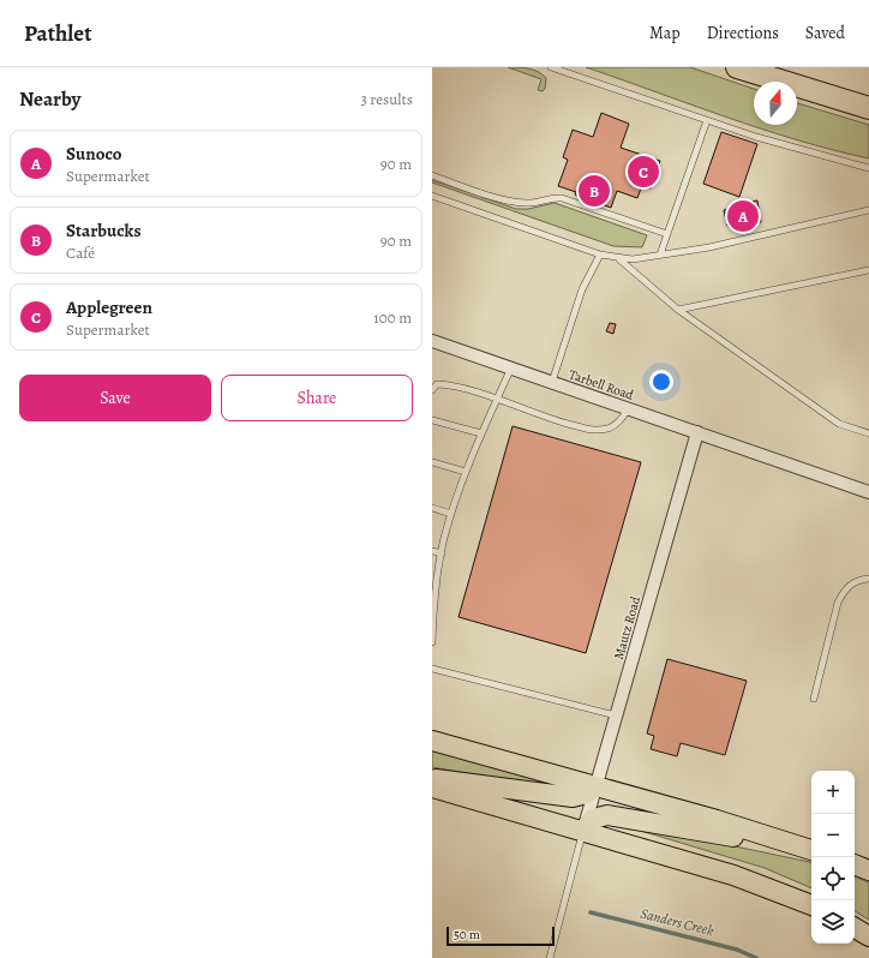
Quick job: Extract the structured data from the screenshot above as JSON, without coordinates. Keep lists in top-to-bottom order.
{
  "streets": {
    "street": ["Tarbell Road", "Mautz Road"]
  },
  "crossings": [
    ["Tarbell Road", "Mautz Road"]
  ],
  "water": ["Sanders Creek"],
  "scale_bar": "50 m",
  "north": "top",
  "page": {
    "header": "Pathlet",
    "nav": ["Map", "Directions", "Saved"],
    "heading": ["Nearby", "3 results"],
    "list": [
      {
        "mark": "A",
        "name": "Sunoco",
        "note": "Supermarket",
        "value": "90 m"
      },
      {
        "mark": "B",
        "name": "Starbucks",
        "note": "Café",
        "value": "90 m"
      },
      {
        "mark": "C",
        "name": "Applegreen",
        "note": "Supermarket",
        "value": "100 m"
      }
    ],
    "pins": ["C", "B", "A"],
    "buttons": ["Save", "Share"],
    "map_buttons": ["+", "−"],
    "scale": "50 m"
  }
}
